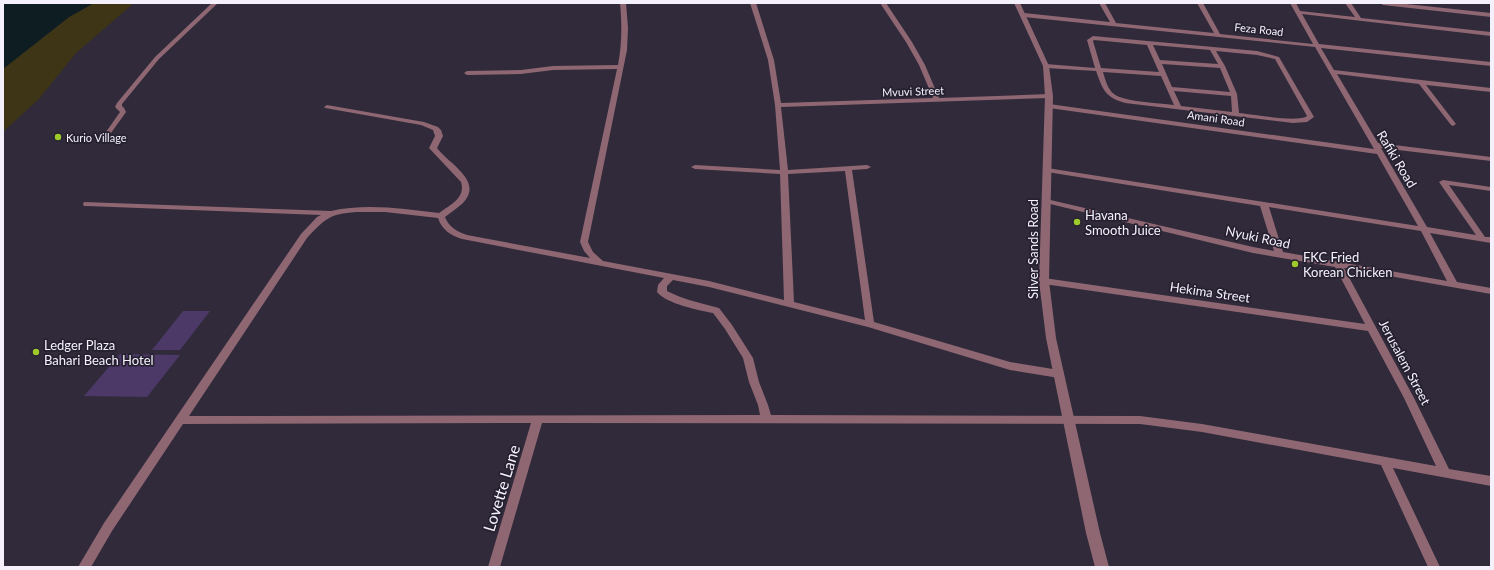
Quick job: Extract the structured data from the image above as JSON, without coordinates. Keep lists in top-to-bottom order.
{
  "streets": {
    "street": [
      "Feza Road",
      "Mvuvi Street",
      "Amani Road",
      "Rafiki Road",
      "Nyuki Road",
      "Silver Sands Road",
      "Hekima Street",
      "Jerusalem Street",
      "Lovette Lane"
    ]
  },
  "crossings": [
    ["Feza Road", "Rafiki Road"],
    ["Feza Road", "Silver Sands Road"],
    ["Mvuvi Street", "Amani Road"],
    ["Mvuvi Street", "Silver Sands Road"],
    ["Amani Road", "Rafiki Road"],
    ["Amani Road", "Silver Sands Road"],
    ["Rafiki Road", "Nyuki Road"],
    ["Nyuki Road", "Silver Sands Road"],
    ["Nyuki Road", "Jerusalem Street"],
    ["Silver Sands Road", "Hekima Street"],
    ["Hekima Street", "Jerusalem Street"]
  ],
  "places": [
    "Kurio Village",
    "Havana Smooth Juice",
    "FKC Fried Korean Chicken",
    "Ledger Plaza Bahari Beach Hotel"
  ]
}
